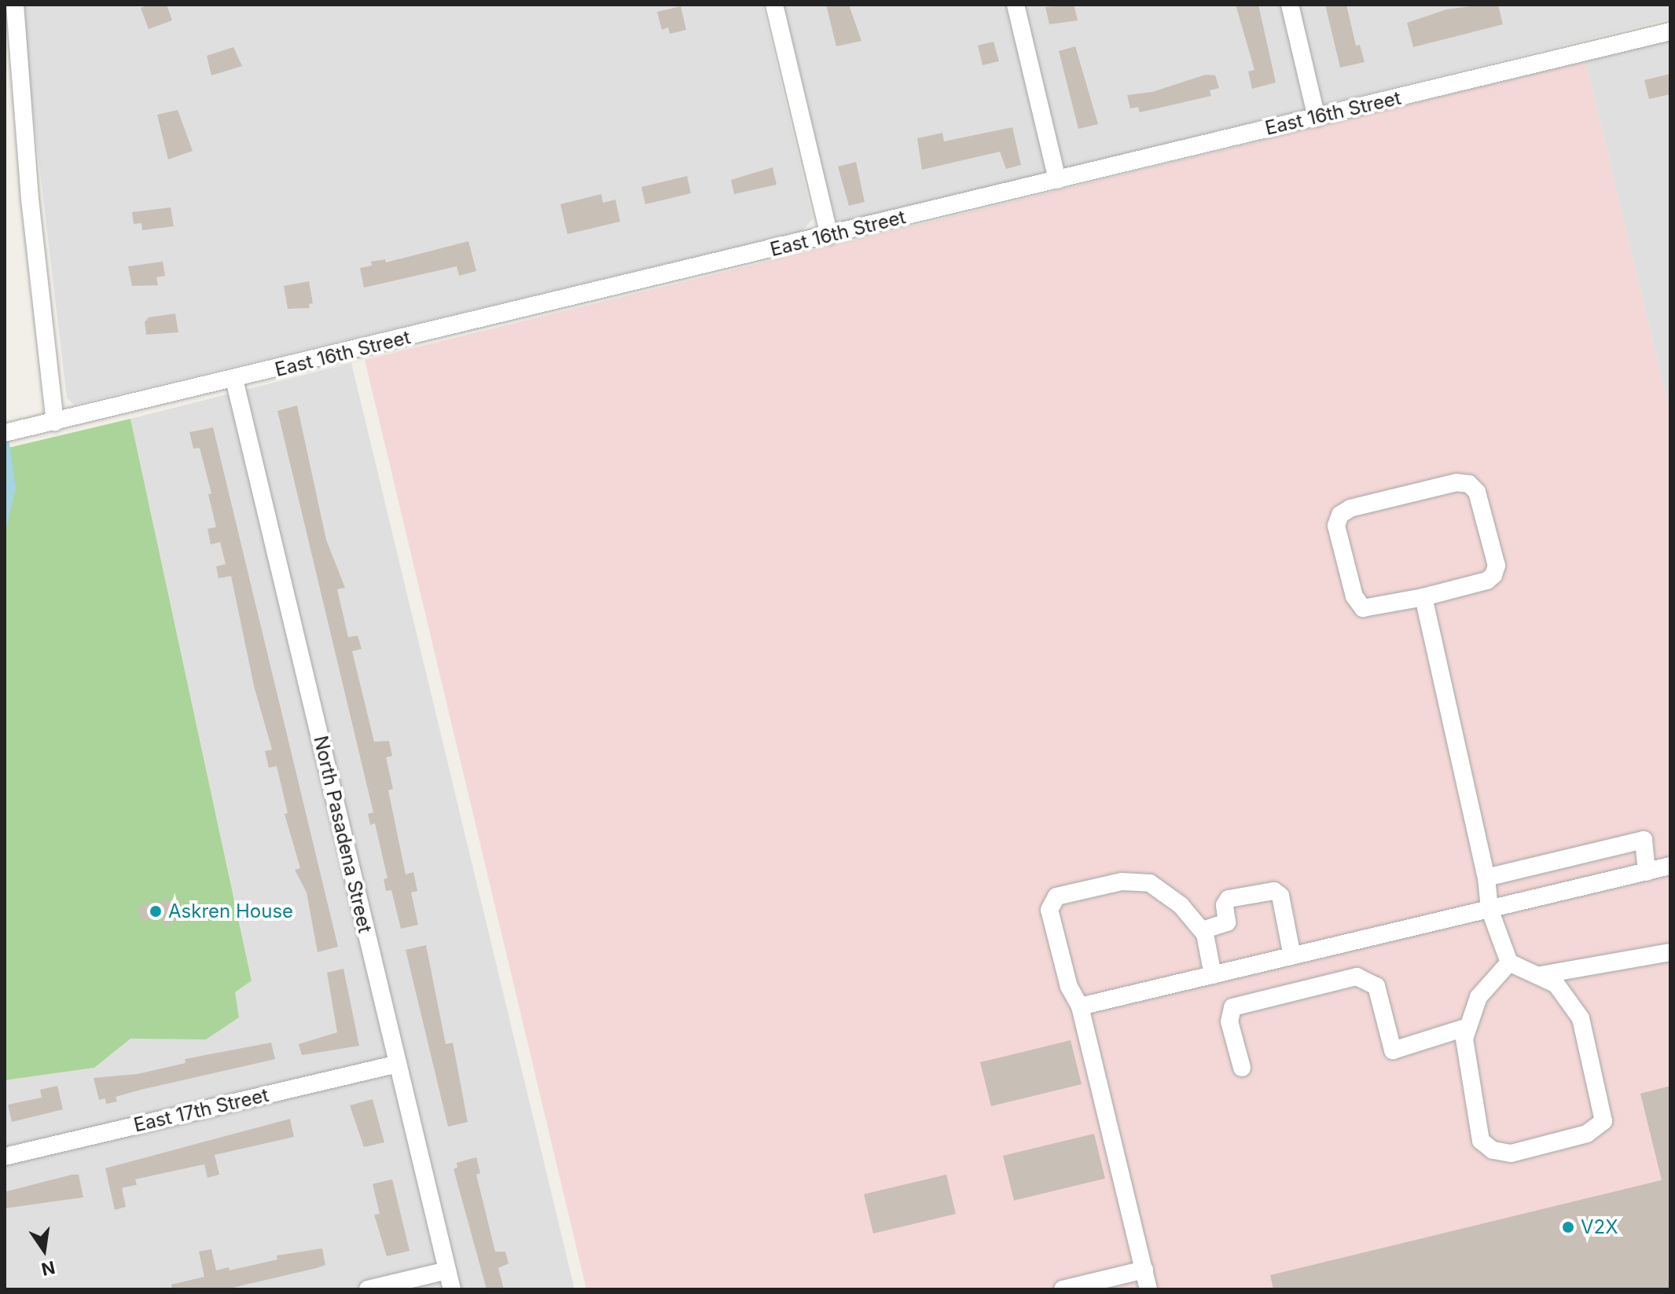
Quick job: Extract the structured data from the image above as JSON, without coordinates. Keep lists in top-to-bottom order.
{
  "streets": {
    "street": ["East 16th Street", "North Pasadena Street", "East 17th Street"]
  },
  "crossings": [
    ["East 16th Street", "North Pasadena Street"],
    ["North Pasadena Street", "East 17th Street"]
  ],
  "places": ["Askren House", "V2X"],
  "north": "bottom"
}
